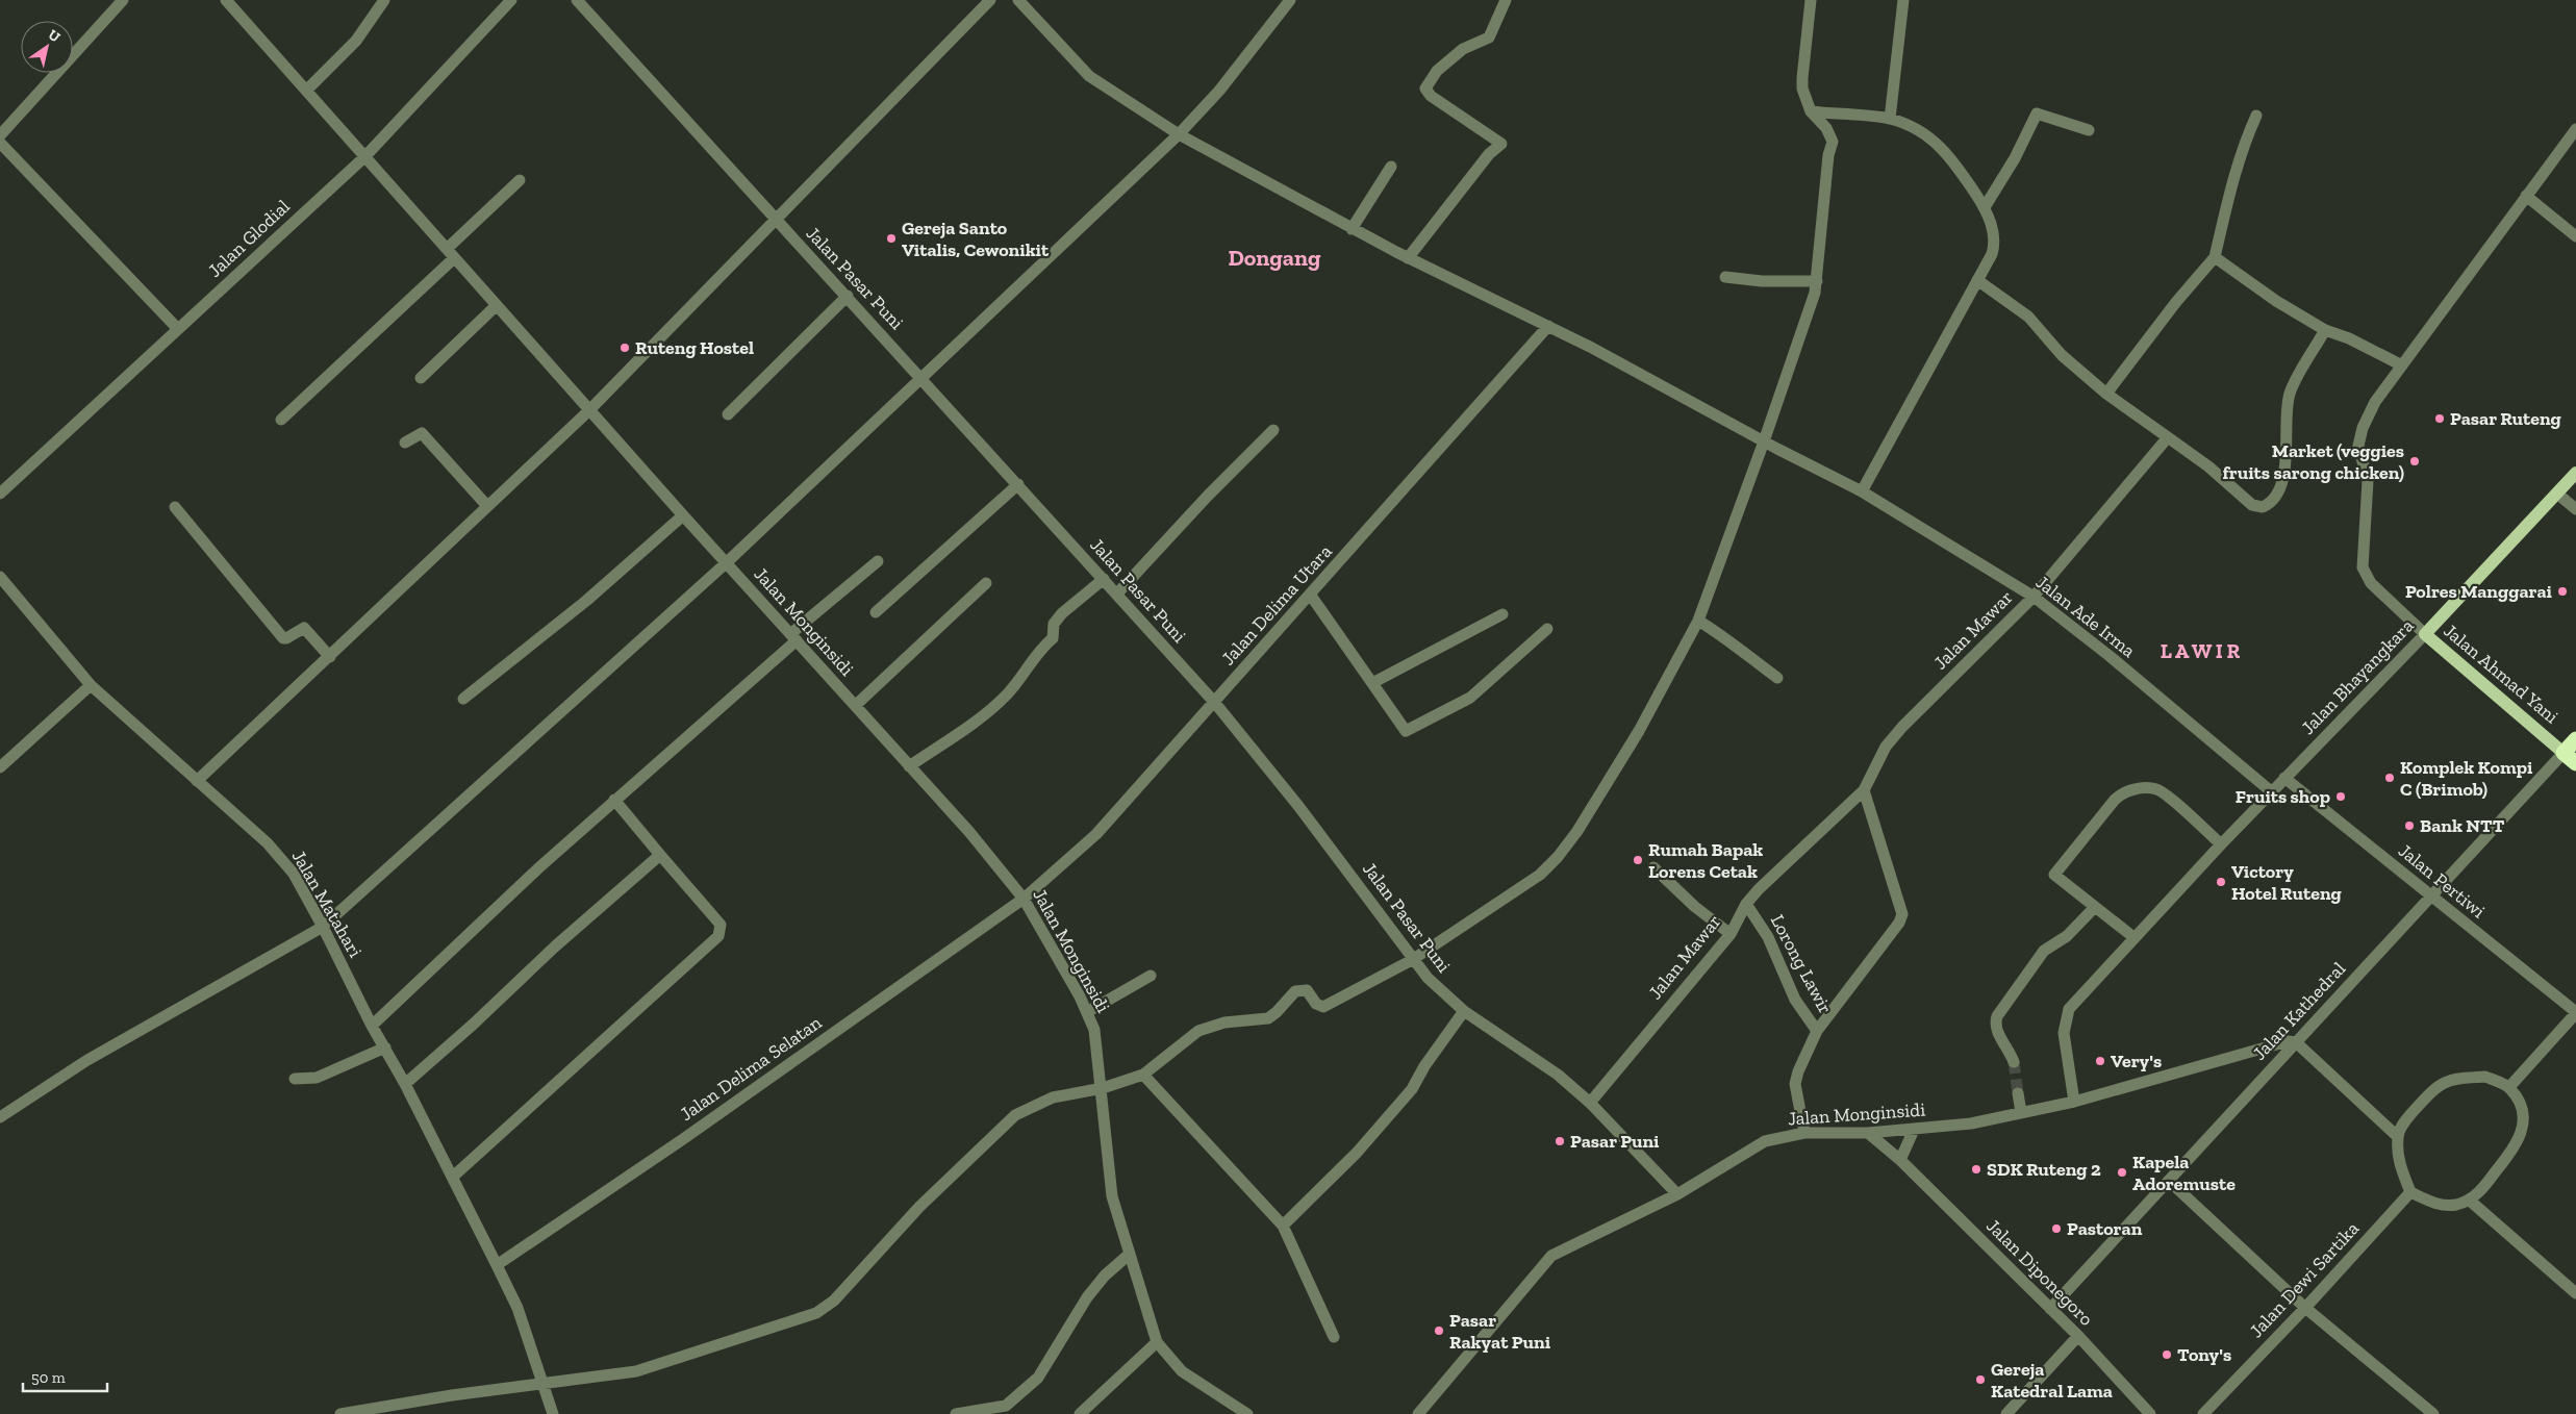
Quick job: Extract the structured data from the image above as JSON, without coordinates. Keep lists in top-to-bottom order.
{
  "streets": {
    "highway": ["Jalan Kathedral"],
    "main road": ["Jalan Ahmad Yani", "Jalan Bhayangkara"],
    "street": [
      "Jalan Glodial",
      "Jalan Pasar Puni",
      "Jalan Delima Utara",
      "Jalan Ade Irma",
      "Jalan Monginsidi",
      "Jalan Mawar",
      "Jalan Pertiwi",
      "Jalan Matahari",
      "Lorong Lawir",
      "Jalan Delima Selatan",
      "Jalan Diponegoro",
      "Jalan Dewi Sartika"
    ]
  },
  "crossings": [
    ["Jalan Glodial", "Jalan Monginsidi"],
    ["Jalan Pasar Puni", "Jalan Delima Utara"],
    ["Jalan Pasar Puni", "Jalan Monginsidi"],
    ["Jalan Pasar Puni", "Jalan Mawar"],
    ["Jalan Delima Utara", "Jalan Ade Irma"],
    ["Jalan Delima Utara", "Jalan Monginsidi"],
    ["Jalan Delima Utara", "Jalan Delima Selatan"],
    ["Jalan Ade Irma", "Jalan Mawar"],
    ["Jalan Ade Irma", "Jalan Bhayangkara"],
    ["Jalan Monginsidi", "Jalan Bhayangkara"],
    ["Jalan Monginsidi", "Lorong Lawir"],
    ["Jalan Monginsidi", "Jalan Kathedral"],
    ["Jalan Monginsidi", "Jalan Delima Selatan"],
    ["Jalan Monginsidi", "Jalan Diponegoro"],
    ["Jalan Mawar", "Lorong Lawir"],
    ["Jalan Ahmad Yani", "Jalan Bhayangkara"],
    ["Jalan Ahmad Yani", "Jalan Kathedral"],
    ["Jalan Bhayangkara", "Jalan Pertiwi"],
    ["Jalan Pertiwi", "Jalan Kathedral"],
    ["Jalan Matahari", "Jalan Delima Selatan"],
    ["Jalan Kathedral", "Jalan Diponegoro"]
  ],
  "districts": ["Dongang", "L A W I R"],
  "places": [
    "Gereja Santo Vitalis, Cewonikit",
    "Ruteng Hostel",
    "Pasar Ruteng",
    "Market (veggies fruits sarong chicken)",
    "Polres Manggarai",
    "Komplek Kompi C (Brimob)",
    "Fruits shop",
    "Bank NTT",
    "Rumah Bapak Lorens Cetak",
    "Victory Hotel Ruteng",
    "Very's",
    "Pasar Puni",
    "SDK Ruteng 2",
    "Kapela Adoremuste",
    "Pastoran",
    "Pasar Rakyat Puni",
    "Tony's",
    "Gereja Katedral Lama"
  ],
  "scale_bar": "50 m",
  "north": "top right"
}
